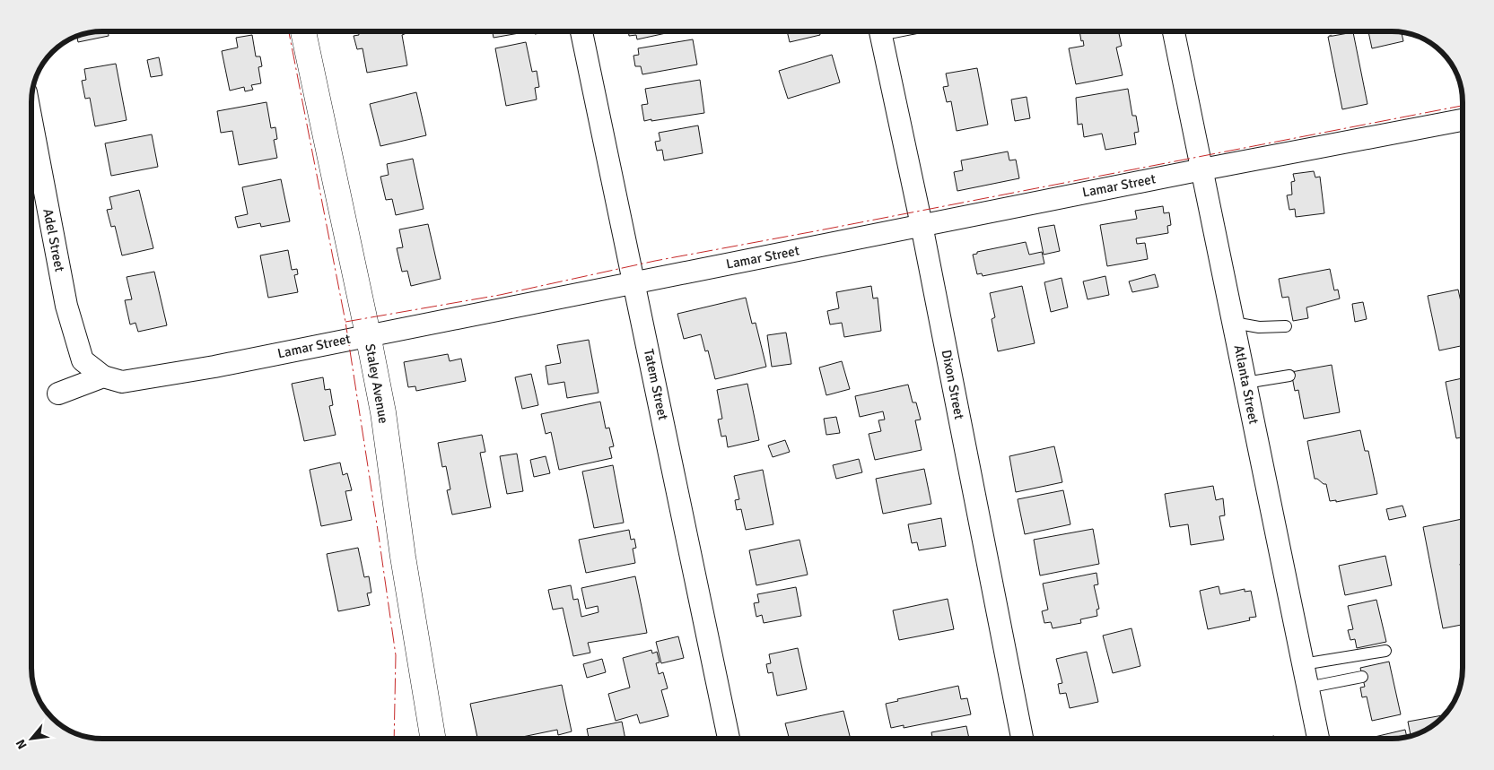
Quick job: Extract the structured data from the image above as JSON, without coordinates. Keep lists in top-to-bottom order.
{
  "streets": {
    "street": [
      "Lamar Street",
      "Adel Street",
      "Staley Avenue",
      "Tatem Street",
      "Dixon Street",
      "Atlanta Street"
    ]
  },
  "crossings": [
    ["Lamar Street", "Adel Street"],
    ["Lamar Street", "Staley Avenue"],
    ["Lamar Street", "Tatem Street"],
    ["Lamar Street", "Dixon Street"],
    ["Lamar Street", "Atlanta Street"]
  ],
  "north": "bottom left"
}
